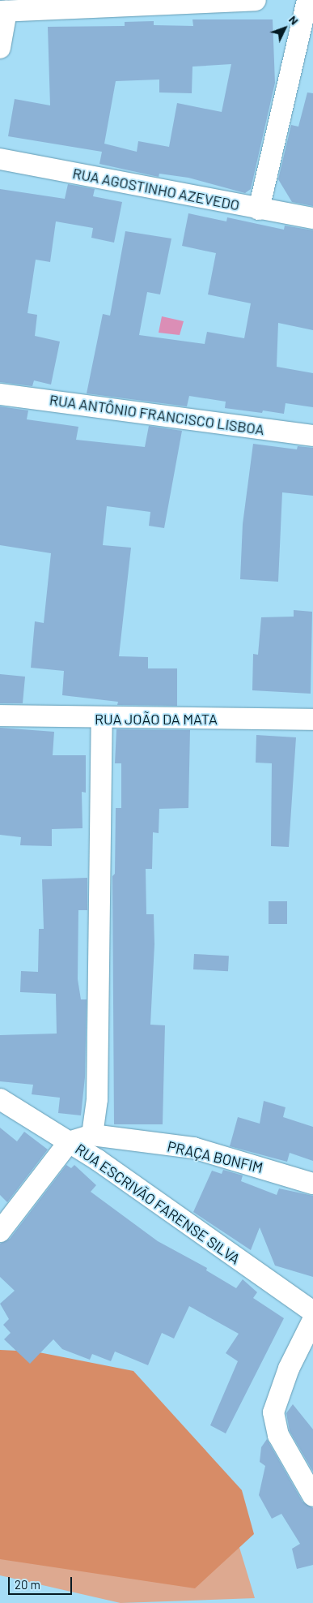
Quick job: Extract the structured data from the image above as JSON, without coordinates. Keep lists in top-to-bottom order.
{
  "streets": {
    "street": [
      "RUA AGOSTINHO AZEVEDO",
      "RUA ANTÔNIO FRANCISCO LISBOA",
      "RUA JOÃO DA MATA",
      "PRAÇA BONFIM",
      "RUA ESCRIVÃO FARENSE SILVA"
    ]
  },
  "crossings": [
    ["PRAÇA BONFIM", "RUA ESCRIVÃO FARENSE SILVA"]
  ],
  "scale_bar": "20 m",
  "north": "top right"
}
